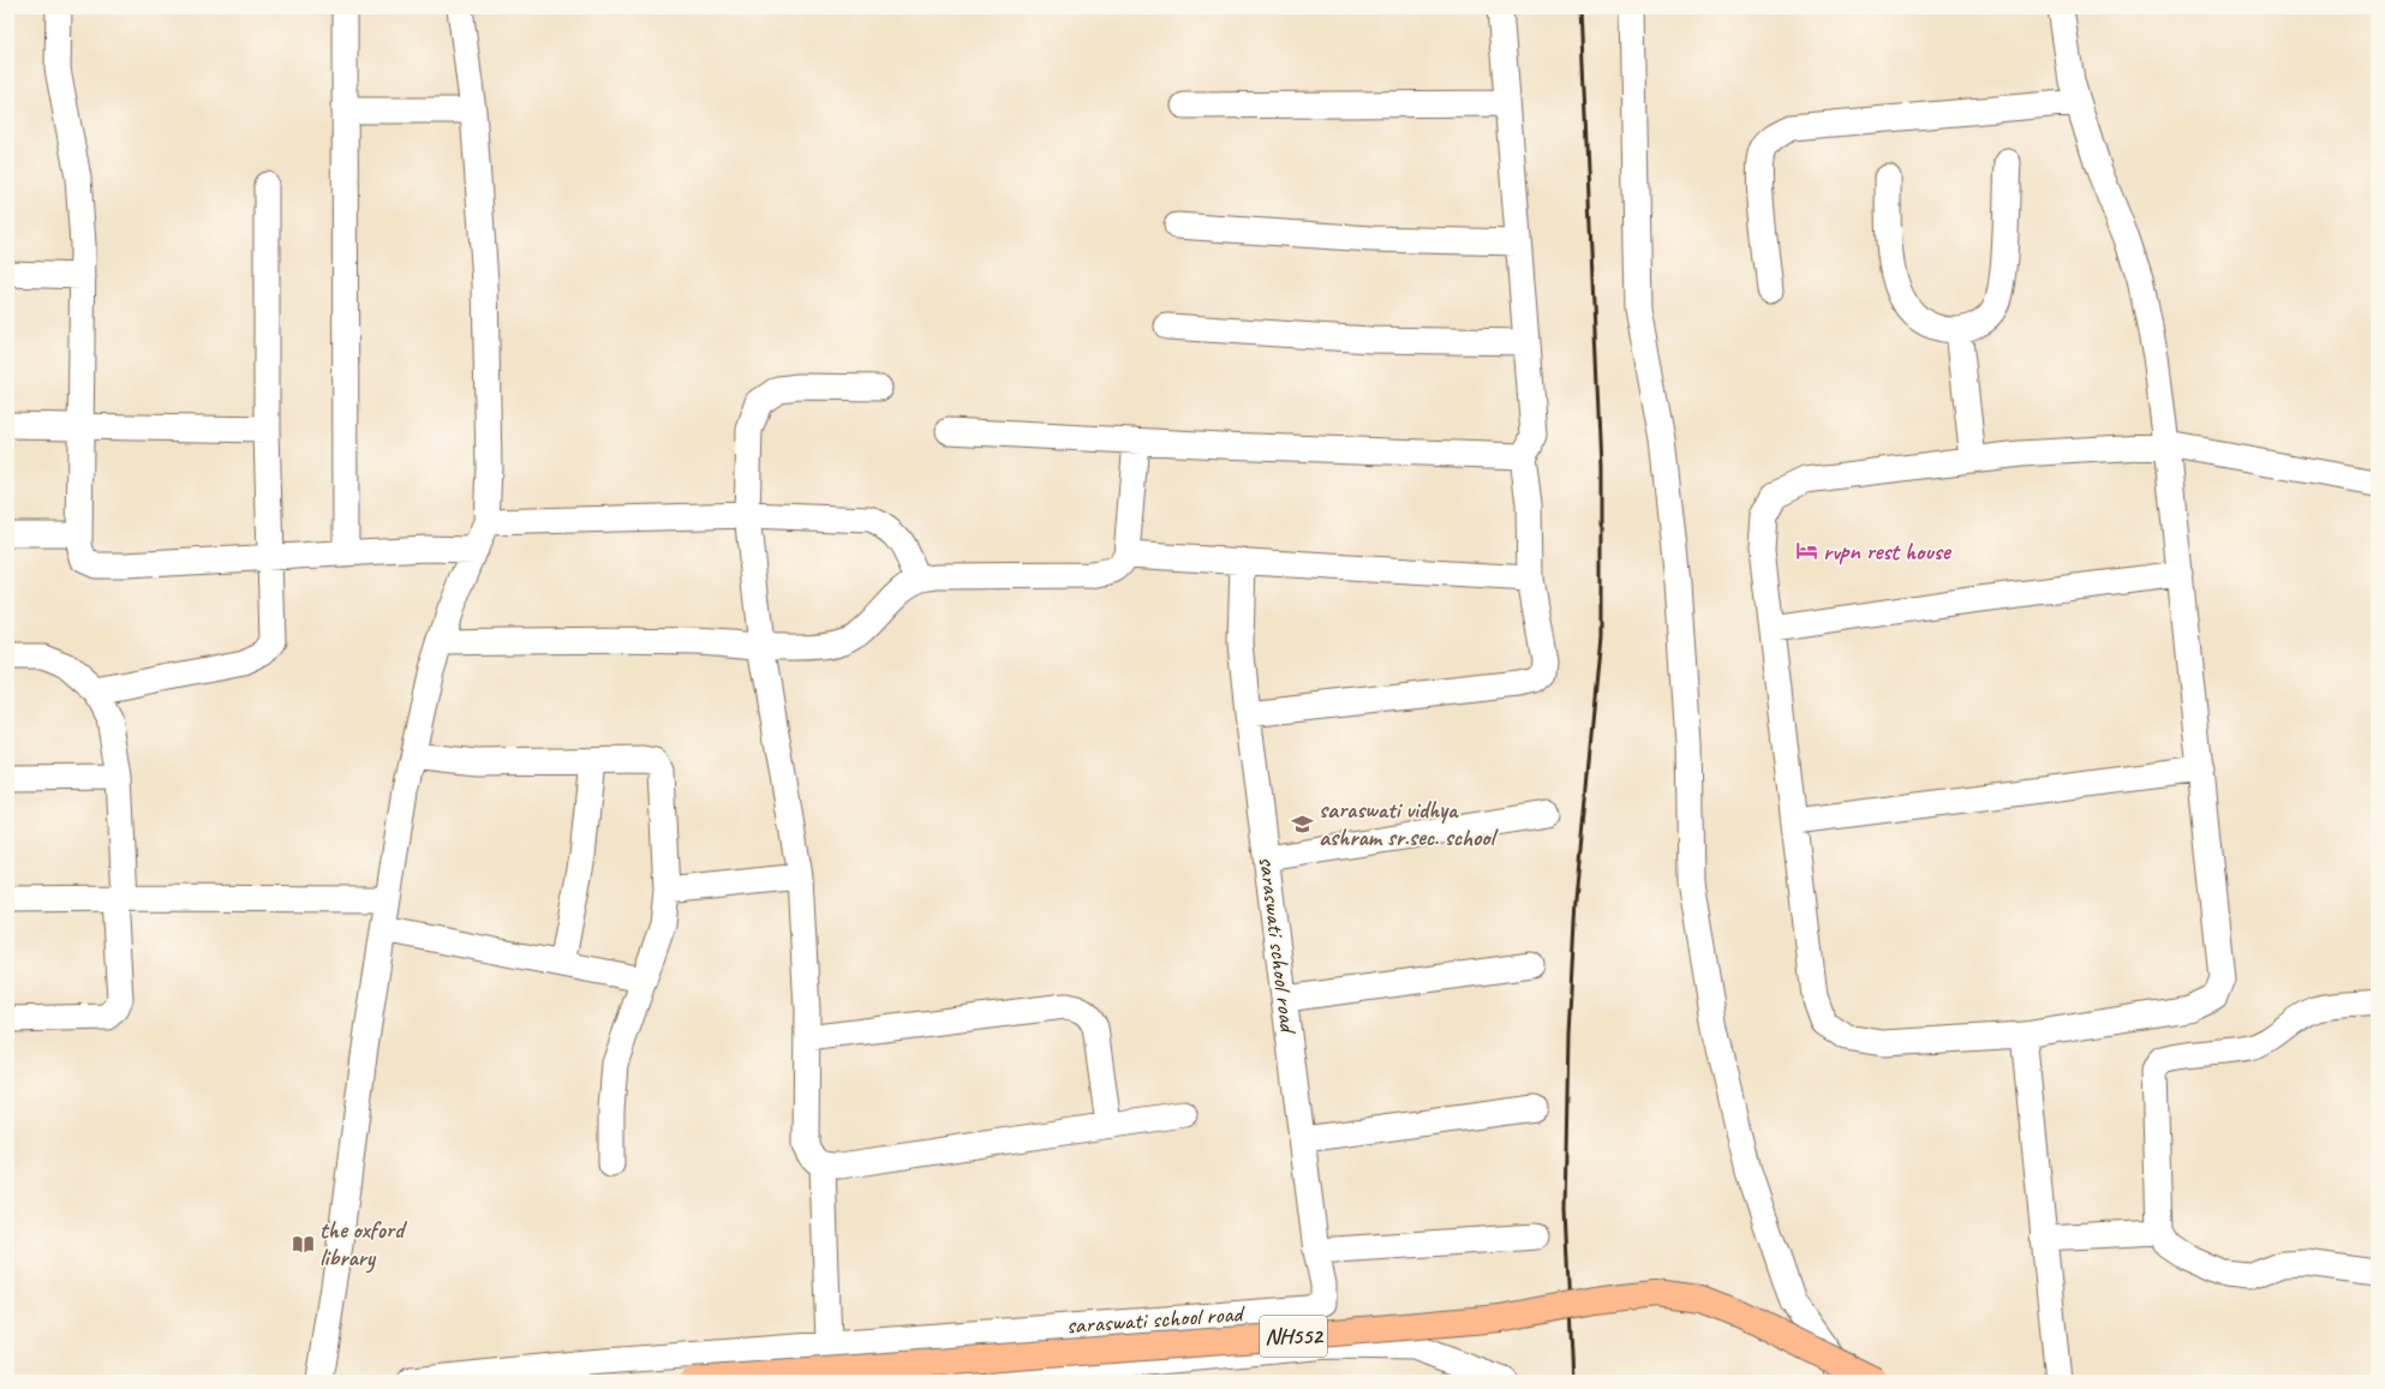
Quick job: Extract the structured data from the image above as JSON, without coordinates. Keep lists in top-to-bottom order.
{
  "streets": {
    "highway": ["NH552"],
    "street": ["saraswati school road"]
  },
  "places": {
    "hotel": ["rvpn rest house"],
    "school or university": ["saraswati vidhya ashram sr.sec. school"],
    "library": ["the oxford library"]
  }
}
